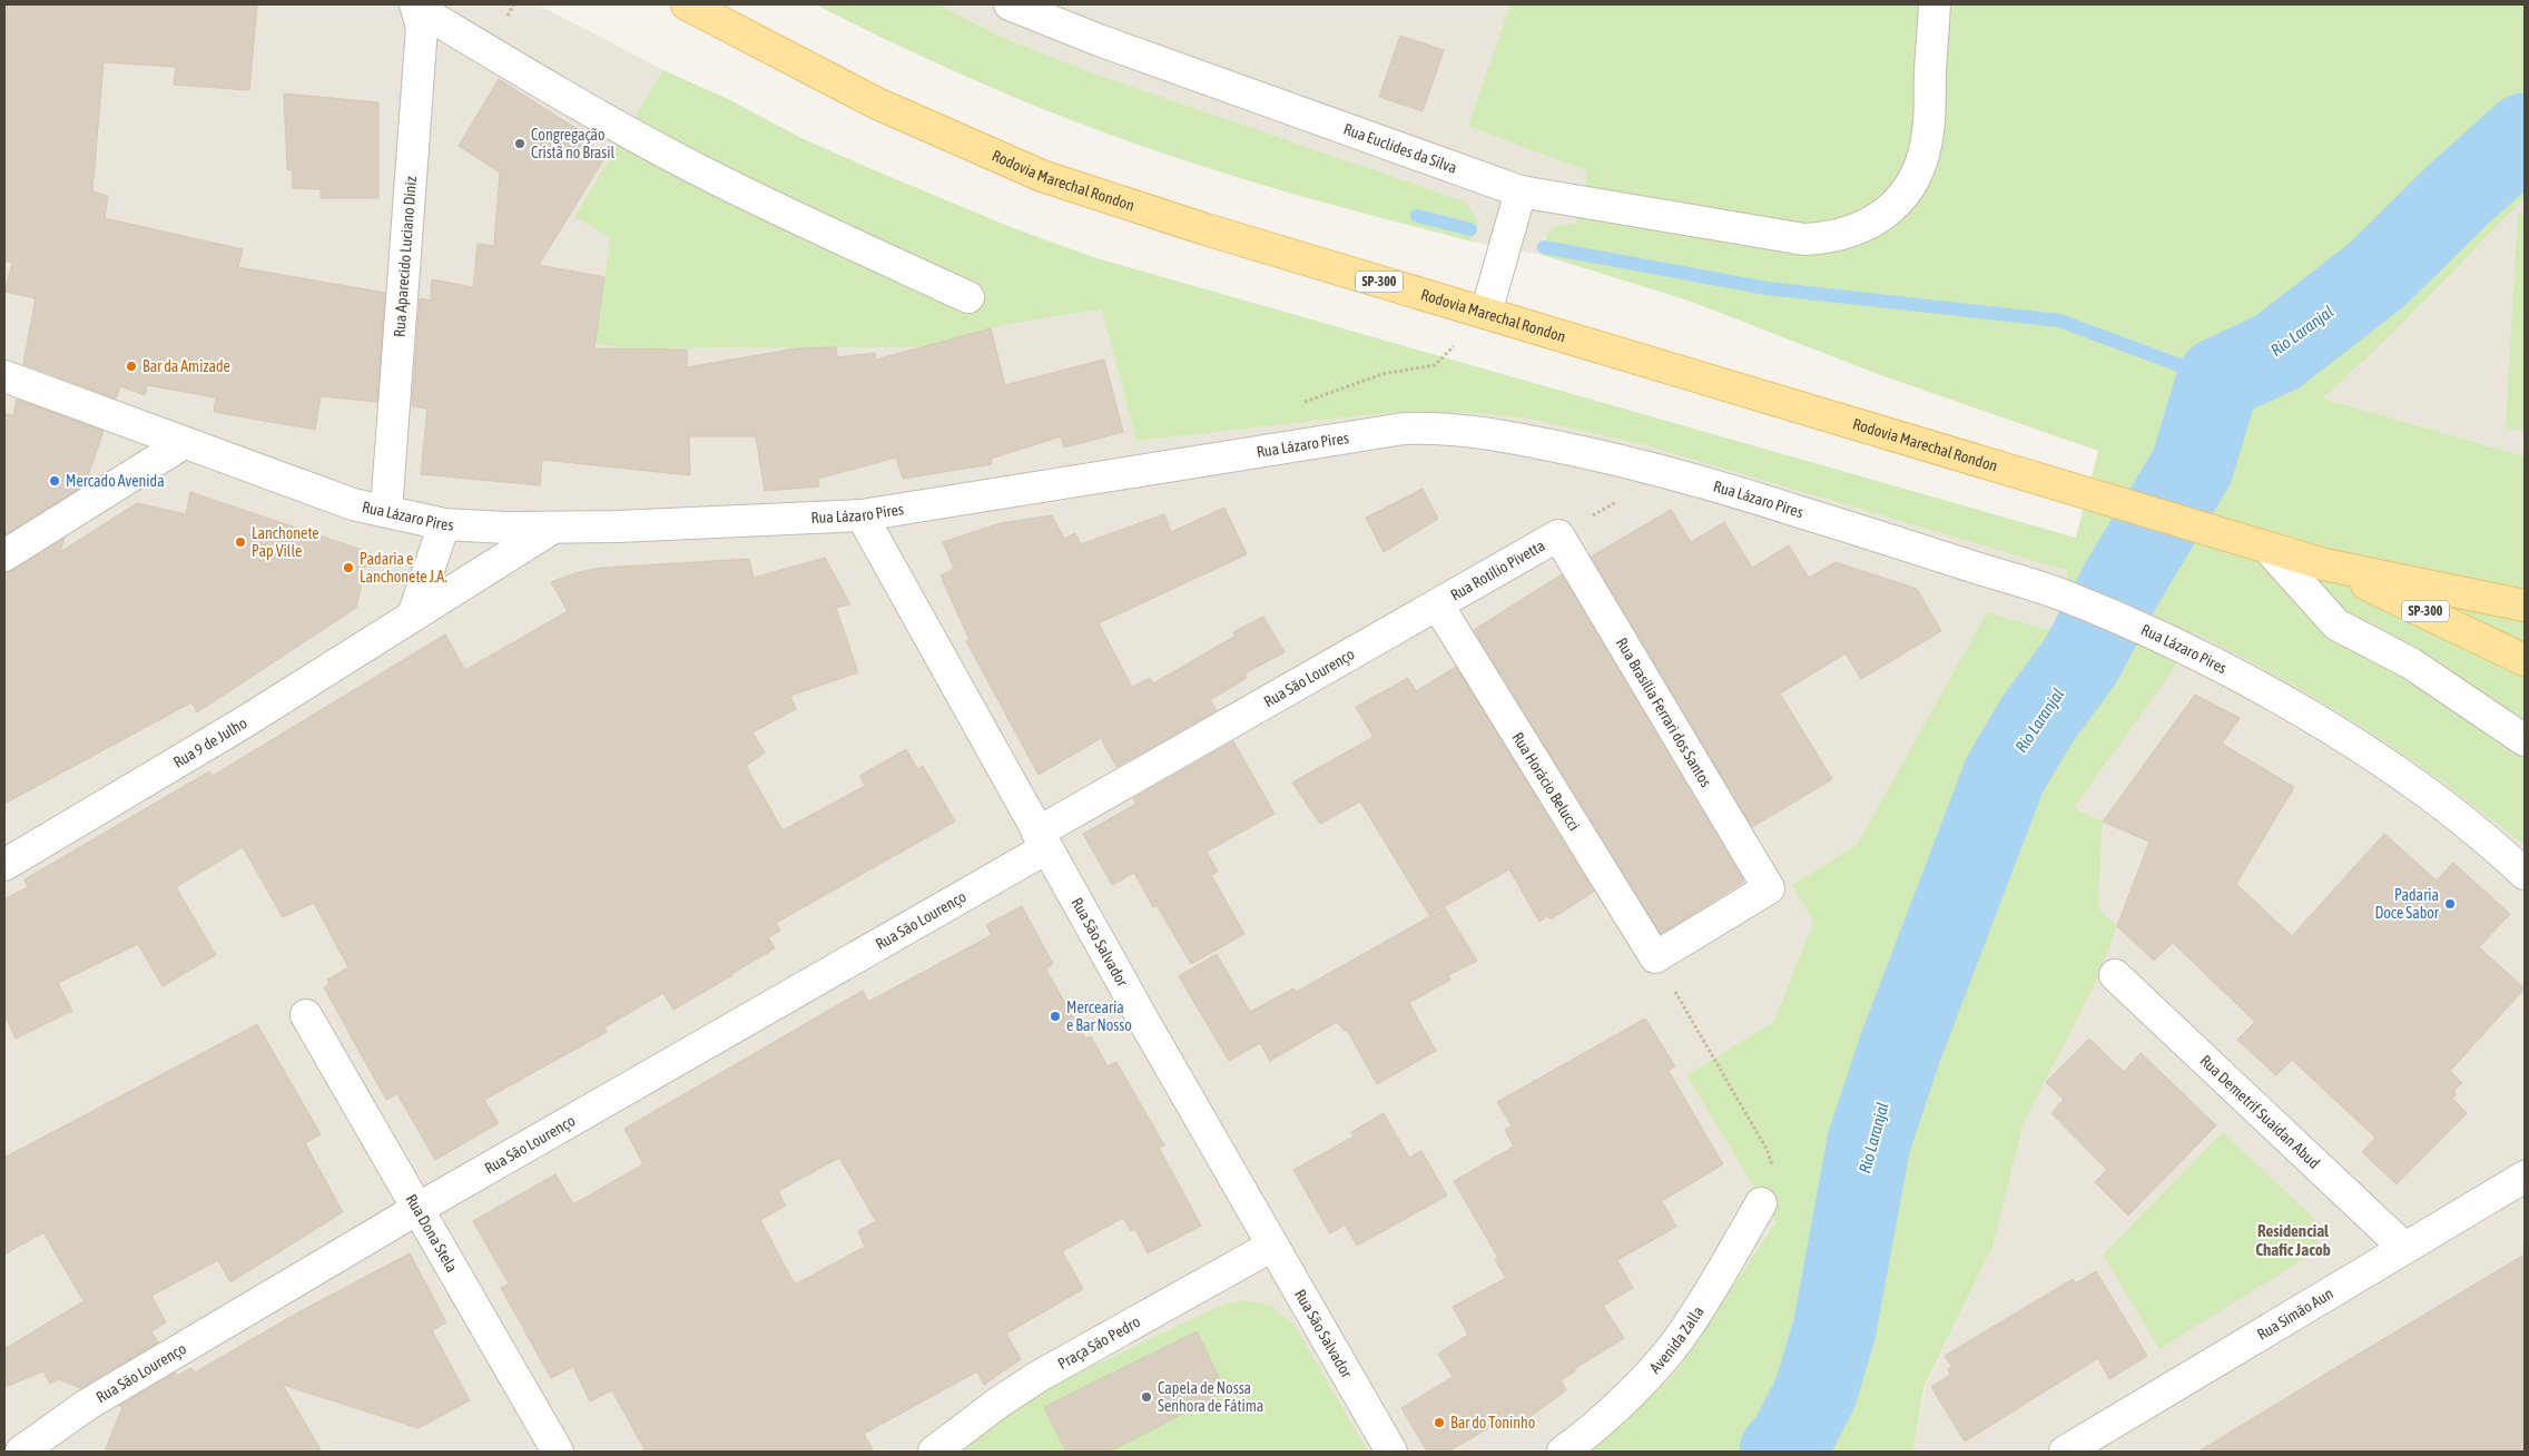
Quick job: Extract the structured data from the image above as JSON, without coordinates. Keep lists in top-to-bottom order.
{
  "streets": {
    "main road": ["Rodovia Marechal Rondon", "SP-300"],
    "street": [
      "Rua Euclides da Silva",
      "Rua Aparecido Luciano Diniz",
      "Rua Lázaro Pires",
      "Rua Rotílio Pivetta",
      "Rua São Lourenço",
      "Rua Brasília Ferrari dos Santos",
      "Rua 9 de Julho",
      "Rua Horácio Belucci",
      "Rua São Salvador",
      "Rua Demetrif Suaidan Abud",
      "Rua Dona Stela",
      "Rua Simão Aun",
      "Avenida Zalla",
      "Praça São Pedro"
    ]
  },
  "crossings": [
    ["Rua Aparecido Luciano Diniz", "Rua Lázaro Pires"],
    ["Rua Lázaro Pires", "Rua 9 de Julho"],
    ["Rua Lázaro Pires", "Rua São Salvador"],
    ["Rua Rotílio Pivetta", "Rua São Lourenço"],
    ["Rua Rotílio Pivetta", "Rua Brasília Ferrari dos Santos"],
    ["Rua Rotílio Pivetta", "Rua Horácio Belucci"],
    ["Rua São Lourenço", "Rua Horácio Belucci"],
    ["Rua São Lourenço", "Rua São Salvador"],
    ["Rua São Lourenço", "Rua Dona Stela"],
    ["Rua Brasília Ferrari dos Santos", "Rua Horácio Belucci"],
    ["Rua São Salvador", "Praça São Pedro"],
    ["Rua Demetrif Suaidan Abud", "Rua Simão Aun"]
  ],
  "districts": ["Residencial Chafic Jacob"],
  "water": ["Rio Laranjal"],
  "places": [
    "Congregação Cristã no Brasil",
    "Bar da Amizade",
    "Mercado Avenida",
    "Lanchonete Pap Ville",
    "Padaria e Lanchonete J.A.",
    "Padaria Doce Sabor",
    "Mercearia e Bar Nosso",
    "Capela de Nossa Senhora de Fátima",
    "Bar do Toninho"
  ]
}
